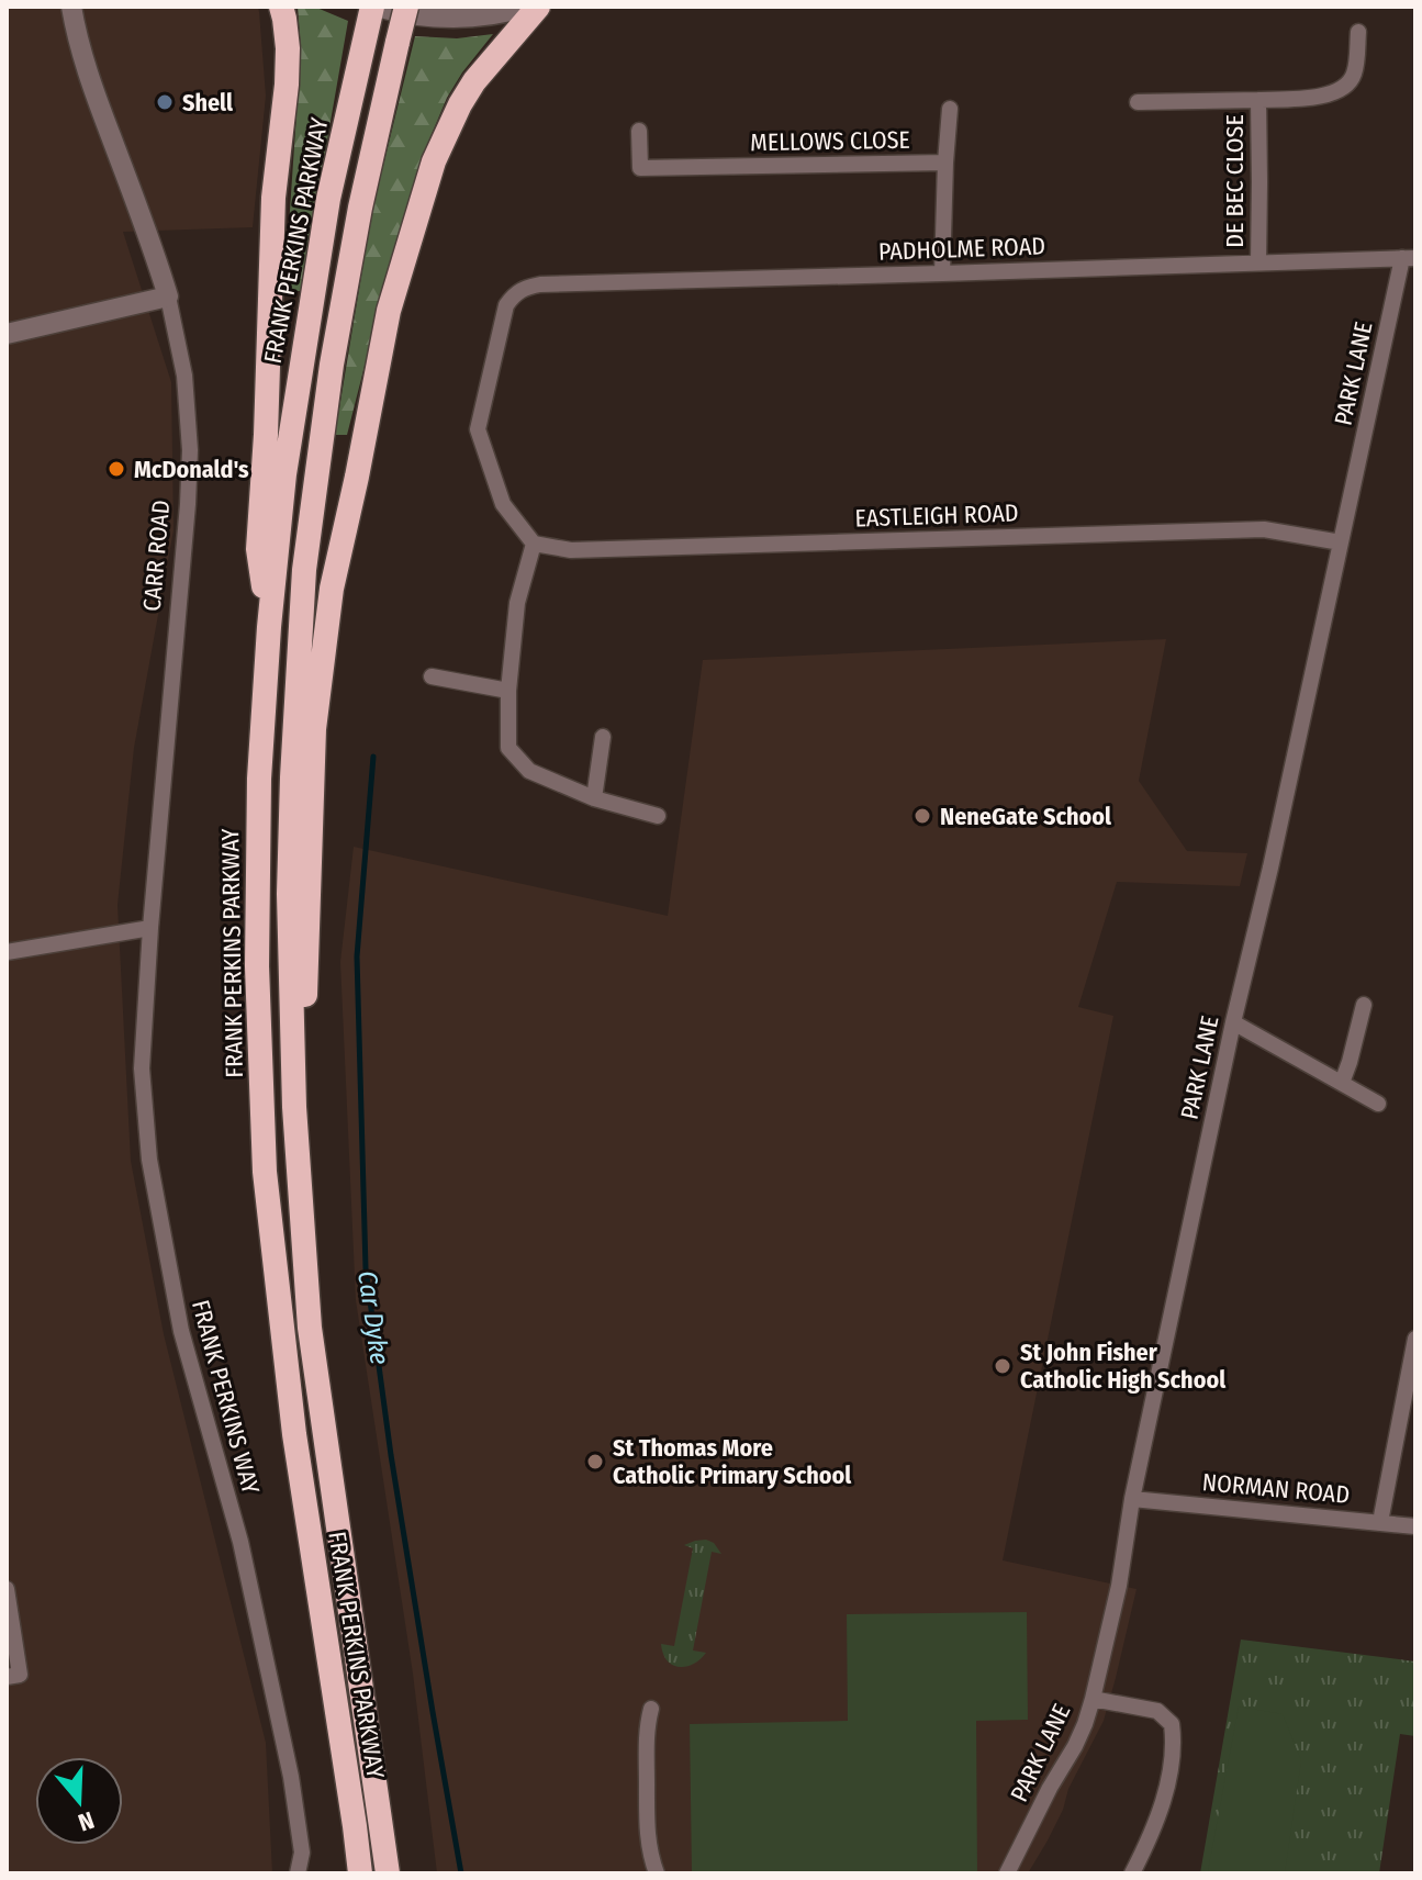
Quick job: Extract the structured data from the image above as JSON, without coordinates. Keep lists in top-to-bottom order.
{
  "streets": {
    "highway": ["FRANK PERKINS PARKWAY"],
    "street": [
      "MELLOWS CLOSE",
      "DE BEC CLOSE",
      "PADHOLME ROAD",
      "PARK LANE",
      "EASTLEIGH ROAD",
      "CARR ROAD",
      "FRANK PERKINS WAY",
      "NORMAN ROAD"
    ]
  },
  "crossings": [
    ["DE BEC CLOSE", "PADHOLME ROAD"],
    ["PADHOLME ROAD", "PARK LANE"],
    ["PADHOLME ROAD", "EASTLEIGH ROAD"],
    ["PARK LANE", "EASTLEIGH ROAD"],
    ["PARK LANE", "NORMAN ROAD"],
    ["CARR ROAD", "FRANK PERKINS WAY"]
  ],
  "water": ["Car Dyke"],
  "places": [
    "Shell",
    "McDonald's",
    "NeneGate School",
    "St John Fisher Catholic High School",
    "St Thomas More Catholic Primary School"
  ],
  "north": "bottom"
}
